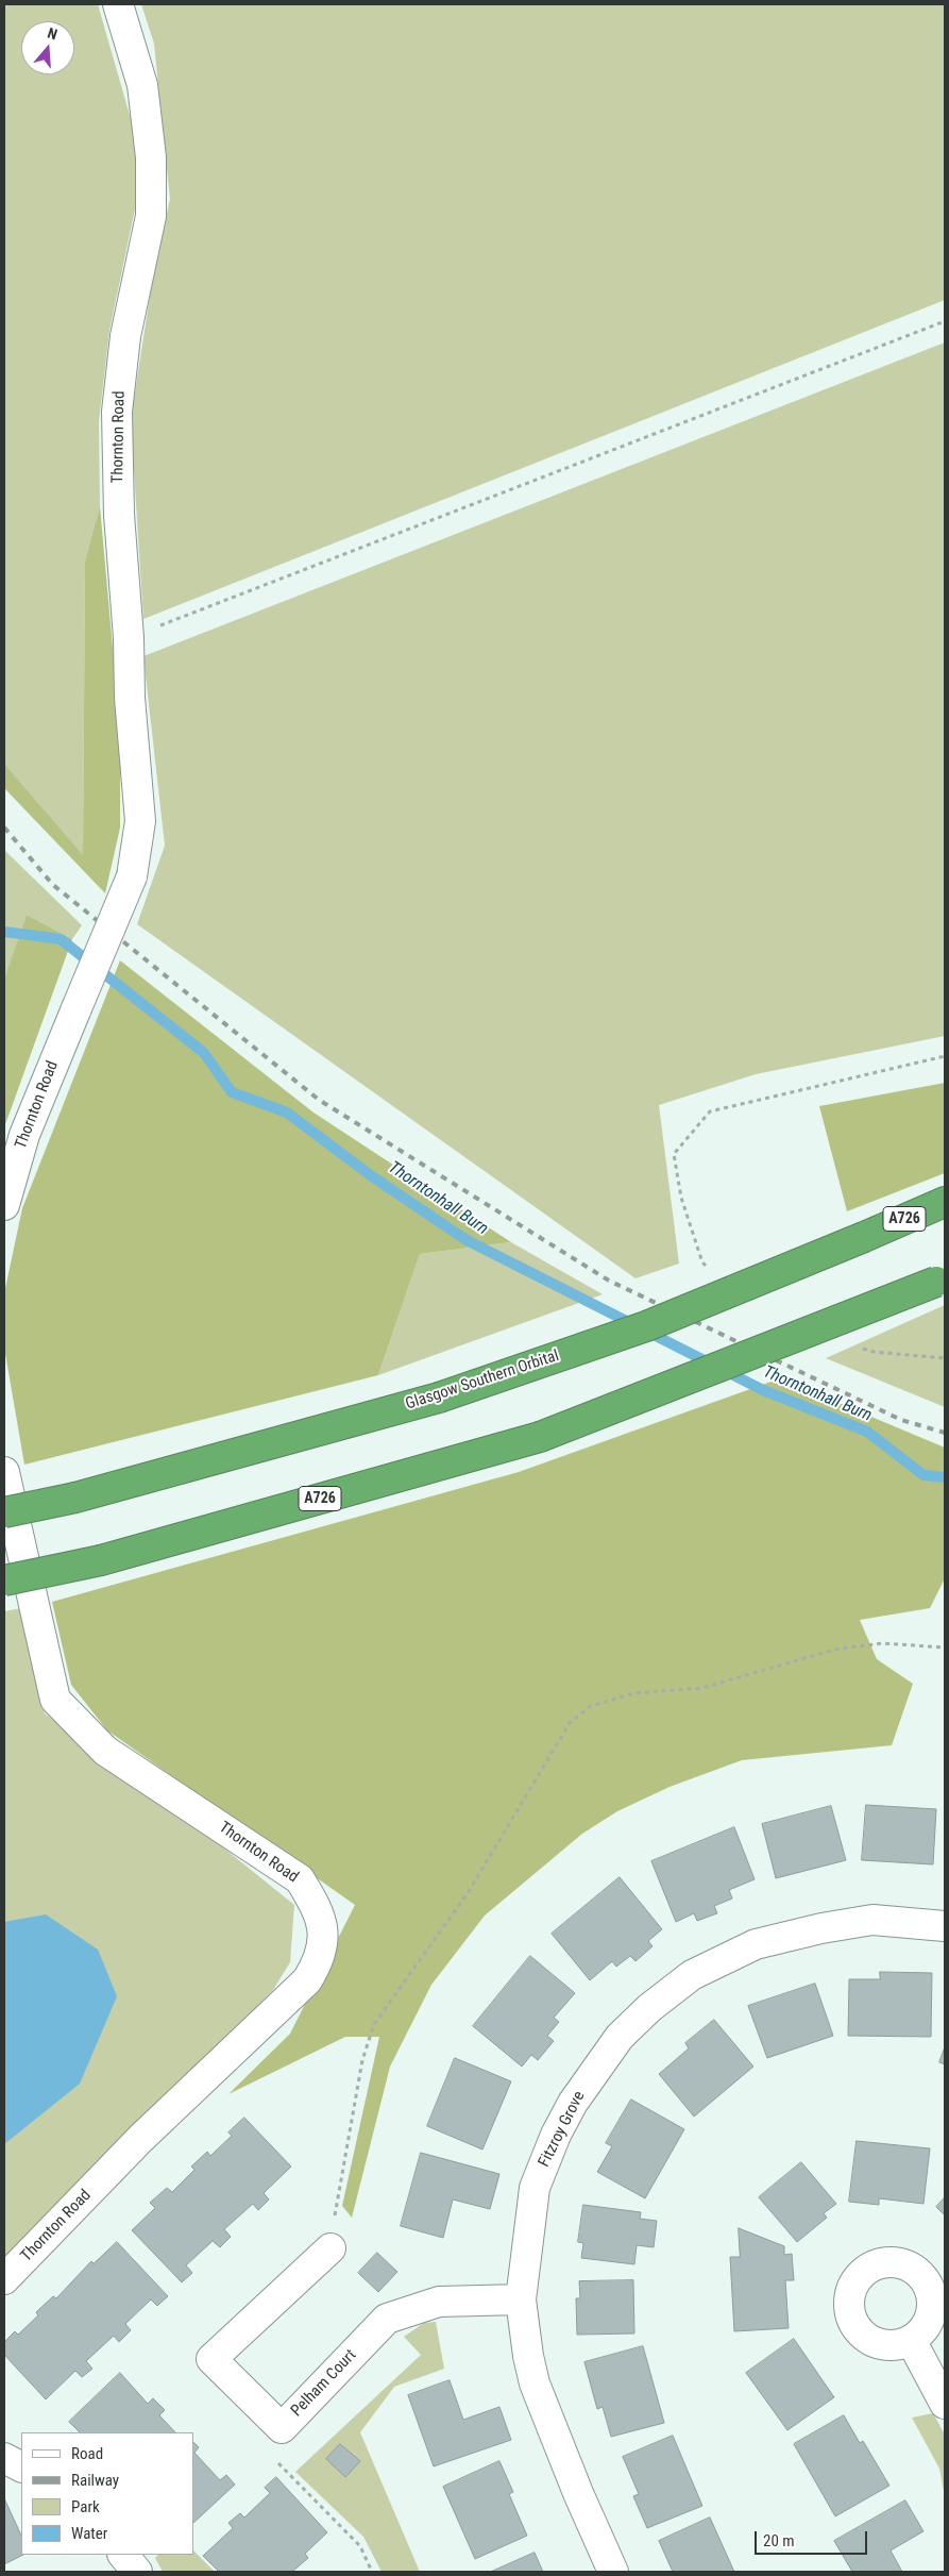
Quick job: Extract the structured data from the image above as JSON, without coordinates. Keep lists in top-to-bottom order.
{
  "streets": {
    "highway": ["A726", "Glasgow Southern Orbital"],
    "street": ["Thornton Road", "Fitzroy Grove", "Pelham Court"]
  },
  "crossings": [
    ["Fitzroy Grove", "Pelham Court"]
  ],
  "water": ["Thorntonhall Burn"],
  "legend": [
    "Road",
    "Railway",
    "Park",
    "Water"
  ],
  "scale_bar": "20 m",
  "north": "top"
}
